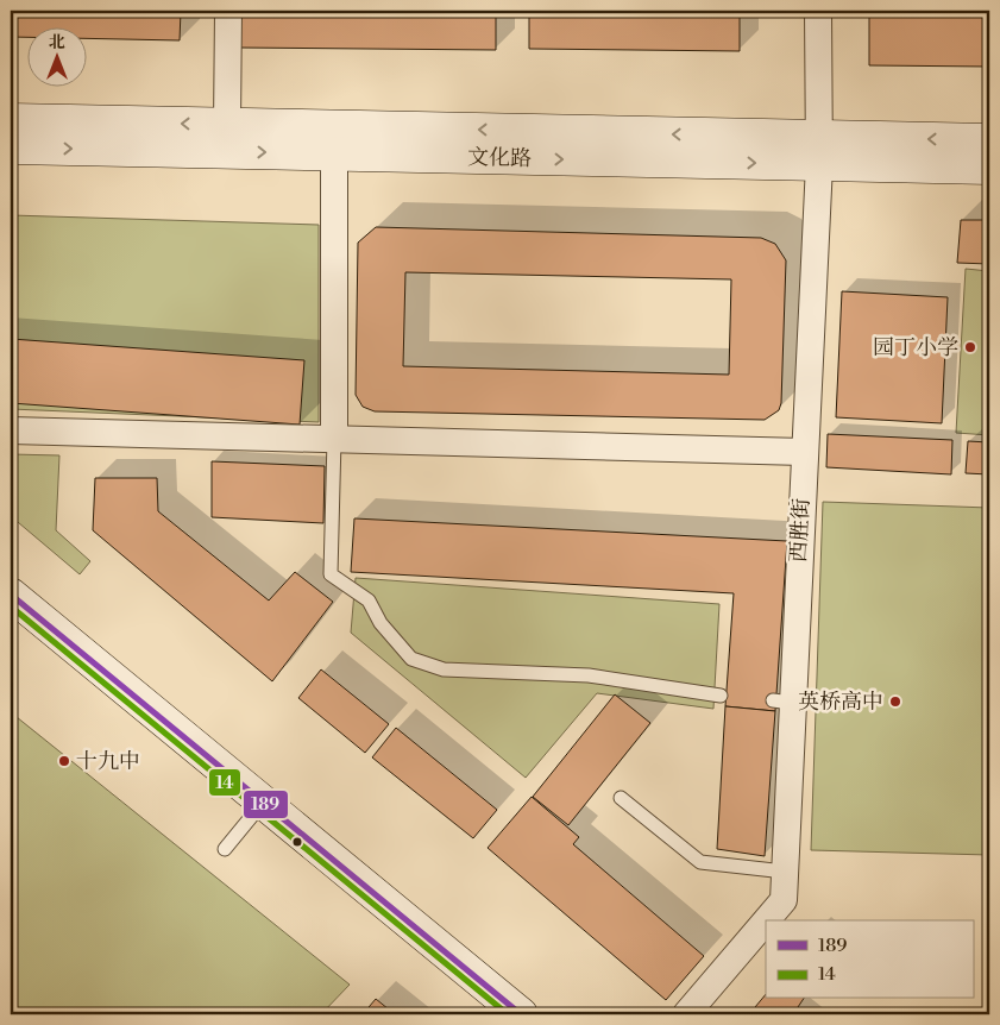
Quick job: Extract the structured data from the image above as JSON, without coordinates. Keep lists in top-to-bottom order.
{
  "streets": {
    "main road": ["文化路"],
    "street": ["西胜街"]
  },
  "crossings": [
    ["文化路", "西胜街"]
  ],
  "places": ["园丁小学", "英桥高中", "十九中"],
  "lines": ["transit line 189", "transit line 14"],
  "legend": ["189", "14"],
  "north": "top"
}
